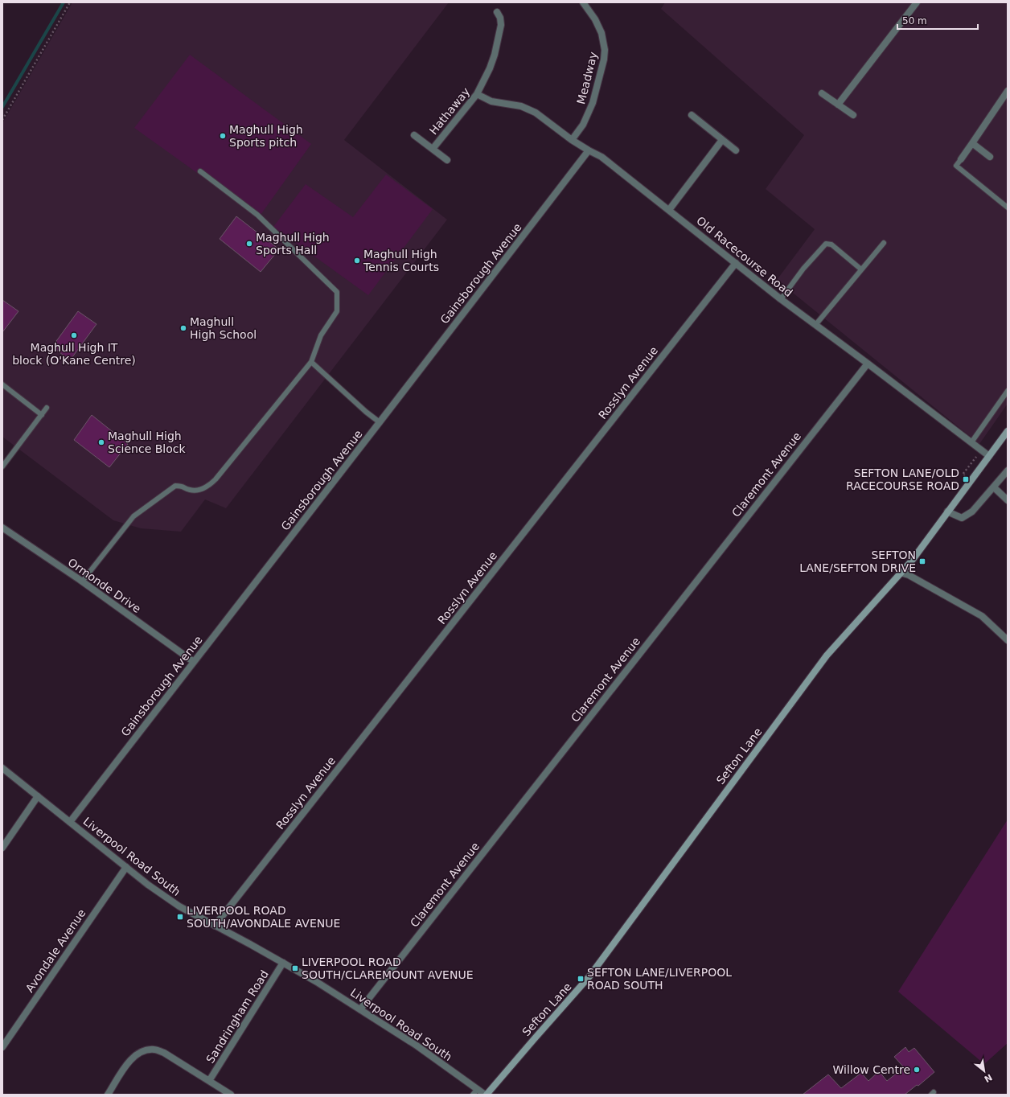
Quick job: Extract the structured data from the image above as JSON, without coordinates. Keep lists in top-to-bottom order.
{
  "streets": {
    "main road": ["Sefton Lane"],
    "street": [
      "Meadway",
      "Hathaway",
      "Old Racecourse Road",
      "Gainsborough Avenue",
      "Rosslyn Avenue",
      "Claremont Avenue",
      "Ormonde Drive",
      "Liverpool Road South",
      "Avondale Avenue",
      "Sandringham Road"
    ]
  },
  "crossings": [
    ["Meadway", "Old Racecourse Road"],
    ["Hathaway", "Old Racecourse Road"],
    ["Old Racecourse Road", "Gainsborough Avenue"],
    ["Old Racecourse Road", "Rosslyn Avenue"],
    ["Old Racecourse Road", "Claremont Avenue"],
    ["Old Racecourse Road", "Sefton Lane"],
    ["Gainsborough Avenue", "Ormonde Drive"],
    ["Gainsborough Avenue", "Liverpool Road South"],
    ["Rosslyn Avenue", "Liverpool Road South"],
    ["Claremont Avenue", "Liverpool Road South"],
    ["Sefton Lane", "Liverpool Road South"],
    ["Liverpool Road South", "Avondale Avenue"],
    ["Liverpool Road South", "Sandringham Road"]
  ],
  "places": {
    "other": [
      "Maghull High Sports pitch",
      "Maghull High Sports Hall",
      "Maghull High Tennis Courts",
      "Maghull High School",
      "Maghull High IT block (O'Kane Centre)",
      "Maghull High Science Block",
      "Willow Centre"
    ],
    "transit": [
      "SEFTON LANE/OLD RACECOURSE ROAD",
      "SEFTON LANE/SEFTON DRIVE",
      "LIVERPOOL ROAD SOUTH/AVONDALE AVENUE",
      "LIVERPOOL ROAD SOUTH/CLAREMOUNT AVENUE",
      "SEFTON LANE/LIVERPOOL ROAD SOUTH"
    ]
  },
  "scale_bar": "50 m",
  "north": "bottom right"
}
